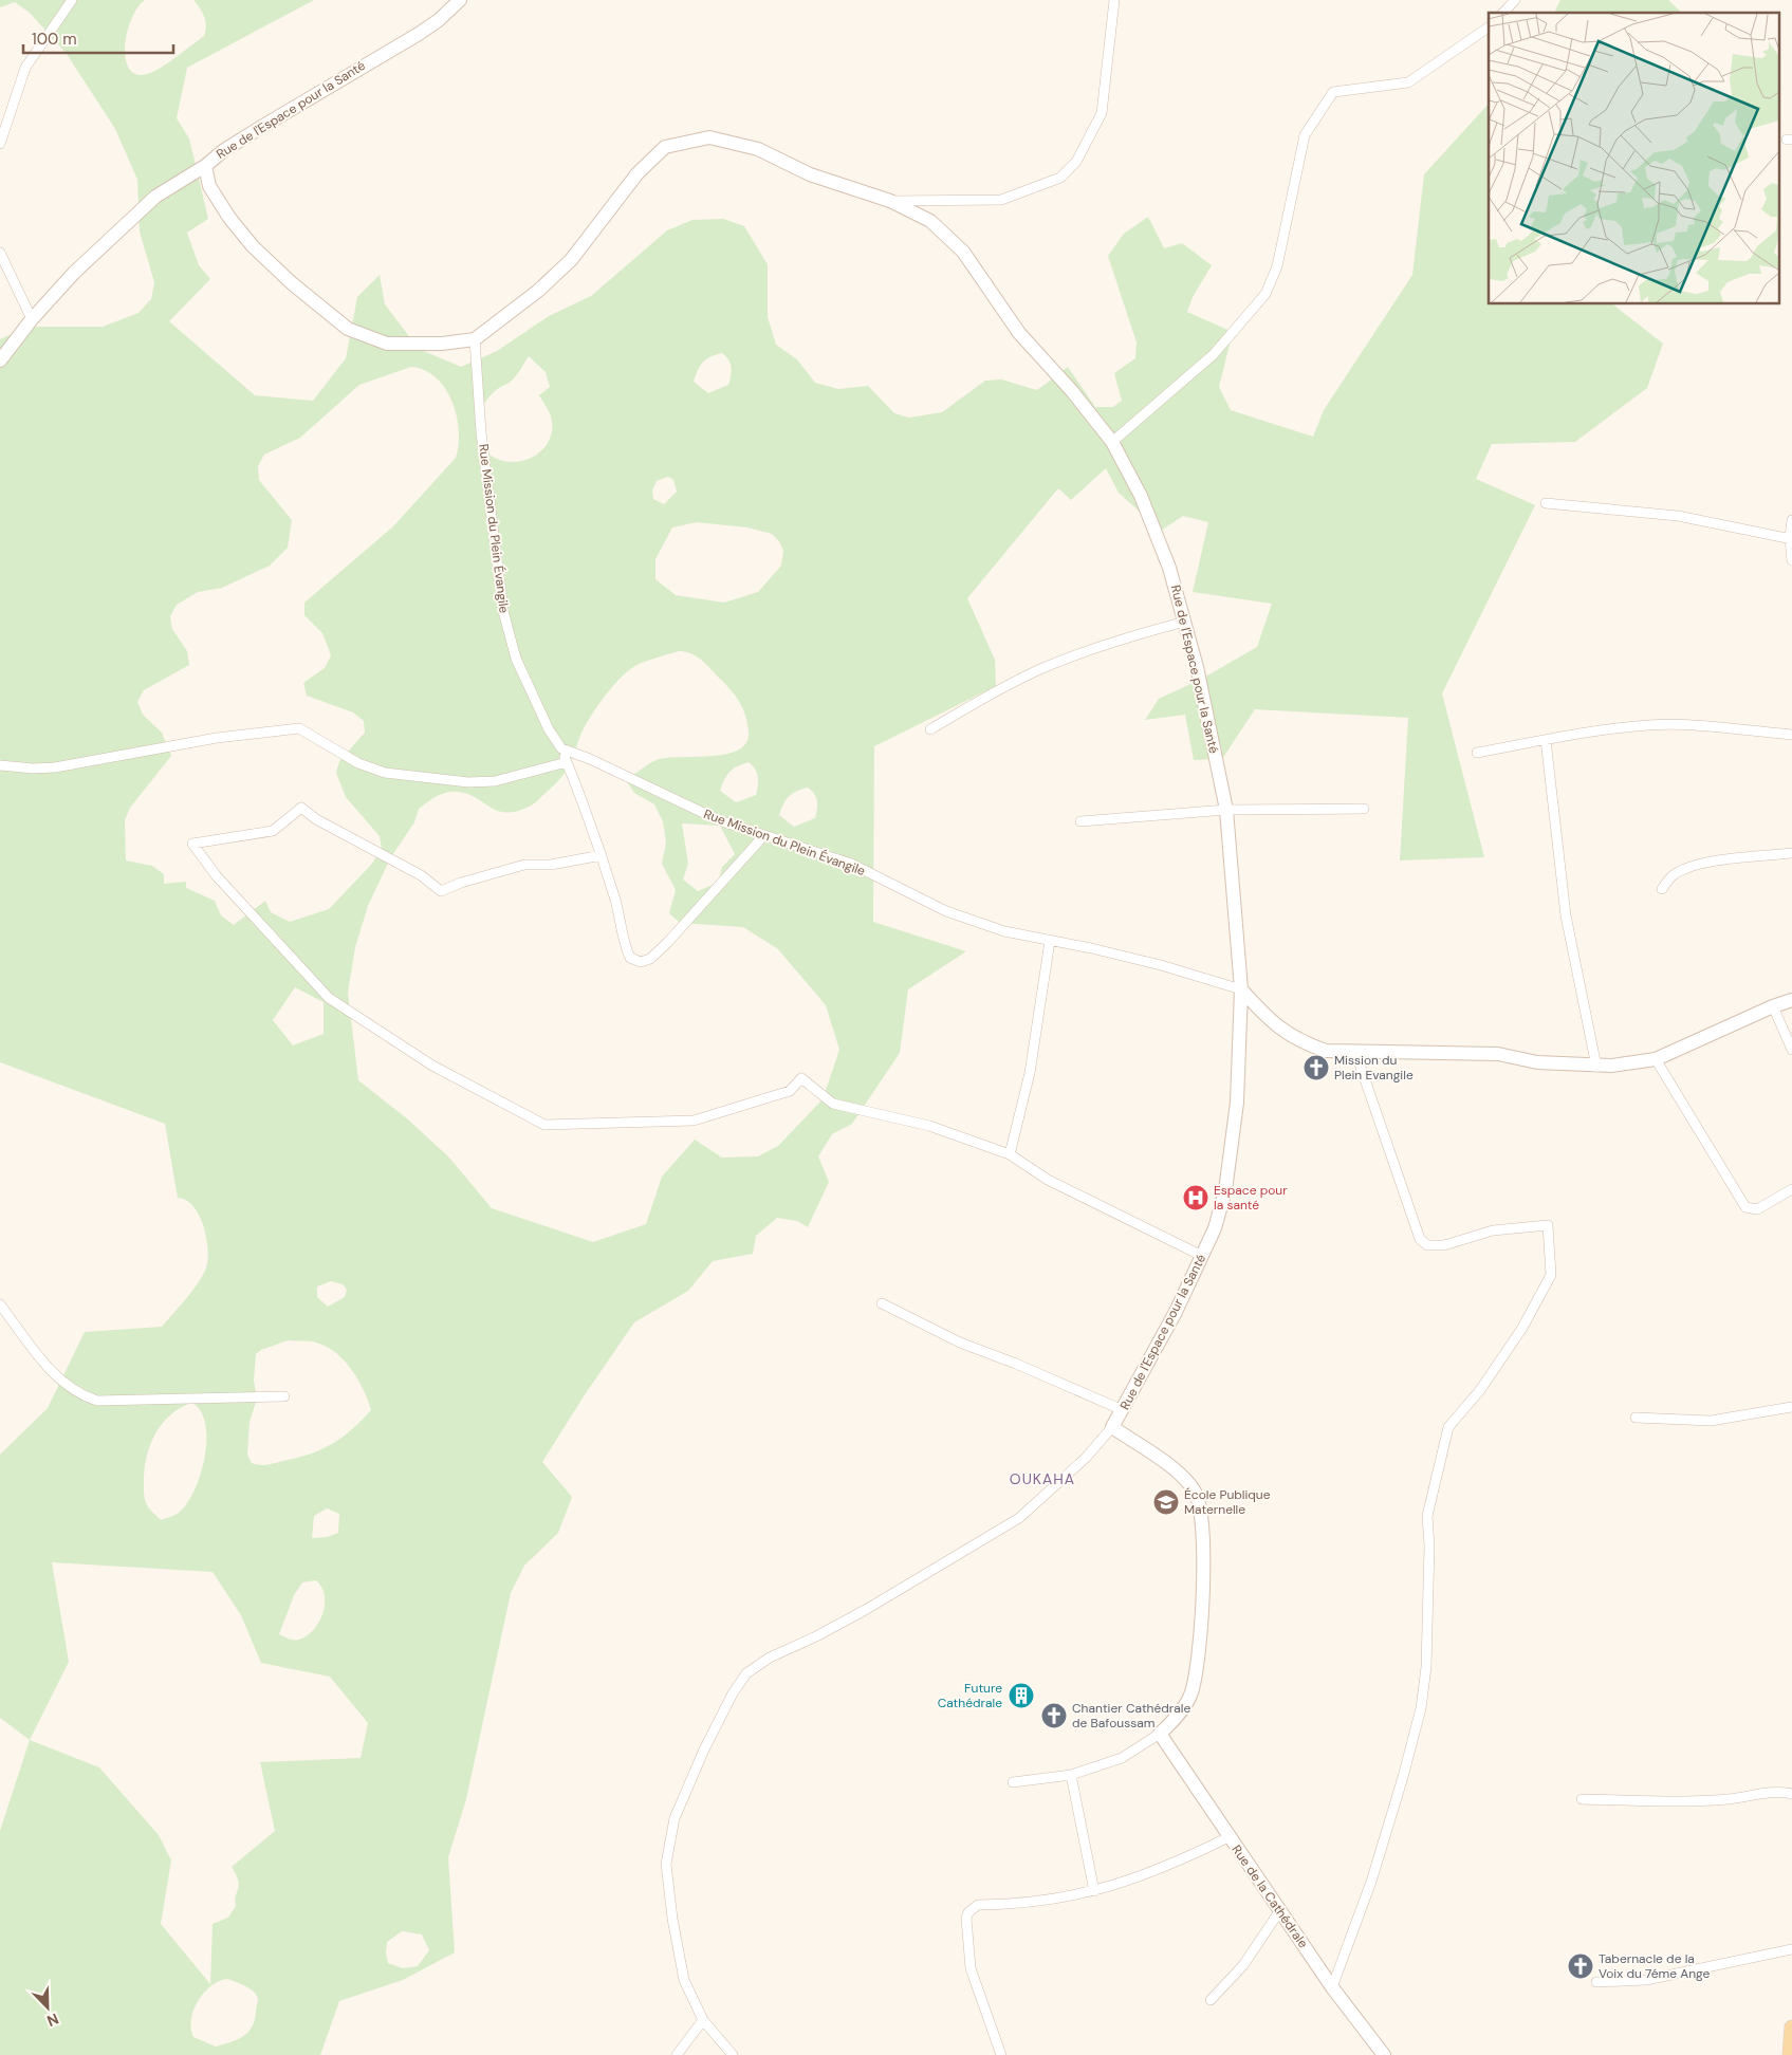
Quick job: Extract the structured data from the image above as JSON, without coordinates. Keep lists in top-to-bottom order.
{
  "streets": {
    "street": ["Rue de l'Espace pour la Santé", "Rue Mission du Plein Évangile", "Rue de la Cathédrale"]
  },
  "crossings": [
    ["Rue de l'Espace pour la Santé", "Rue Mission du Plein Évangile"]
  ],
  "districts": ["OUKAHA"],
  "places": {
    "church": ["Mission du Plein Evangile", "Chantier Cathédrale de Bafoussam", "Tabernacle de la Voix du 7éme Ange"],
    "hospital": ["Espace pour la santé"],
    "school or university": ["École Publique Maternelle"],
    "building": ["Future Cathédrale"]
  },
  "scale_bar": "100 m",
  "north": "bottom right"
}
